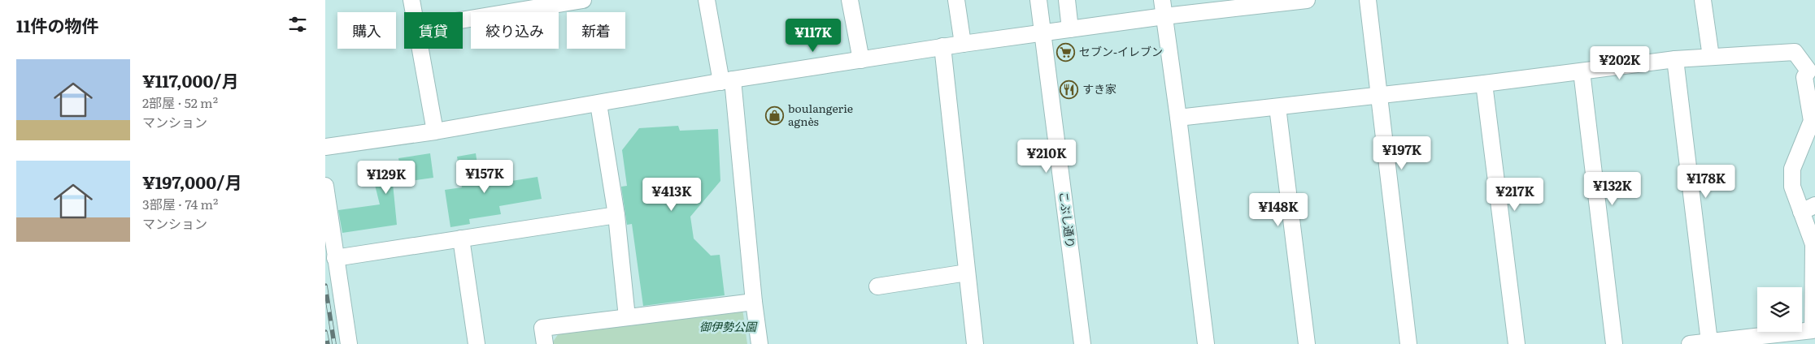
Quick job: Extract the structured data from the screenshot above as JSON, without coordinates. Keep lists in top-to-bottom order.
{
  "streets": {
    "street": ["こぶし通り"]
  },
  "parks": ["御伊勢公園"],
  "places": {
    "supermarket": ["セブン-イレブン"],
    "restaurant": ["すき家"],
    "shop": ["boulangerie agnès"]
  },
  "page": {
    "heading": "11件の物件",
    "chip": [
      "購入",
      "賃貸",
      "絞り込み",
      "新着"
    ],
    "price": [
      "¥117K",
      "¥202K",
      "¥197K",
      "¥210K",
      "¥157K",
      "¥129K",
      "¥178K",
      "¥132K",
      "¥413K",
      "¥217K",
      "¥148K"
    ],
    "list": [
      {
        "name": "¥117,000/月",
        "note": "2部屋 · 52 m² · マンション"
      },
      {
        "name": "¥197,000/月",
        "note": "3部屋 · 74 m² · マンション"
      }
    ]
  }
}
